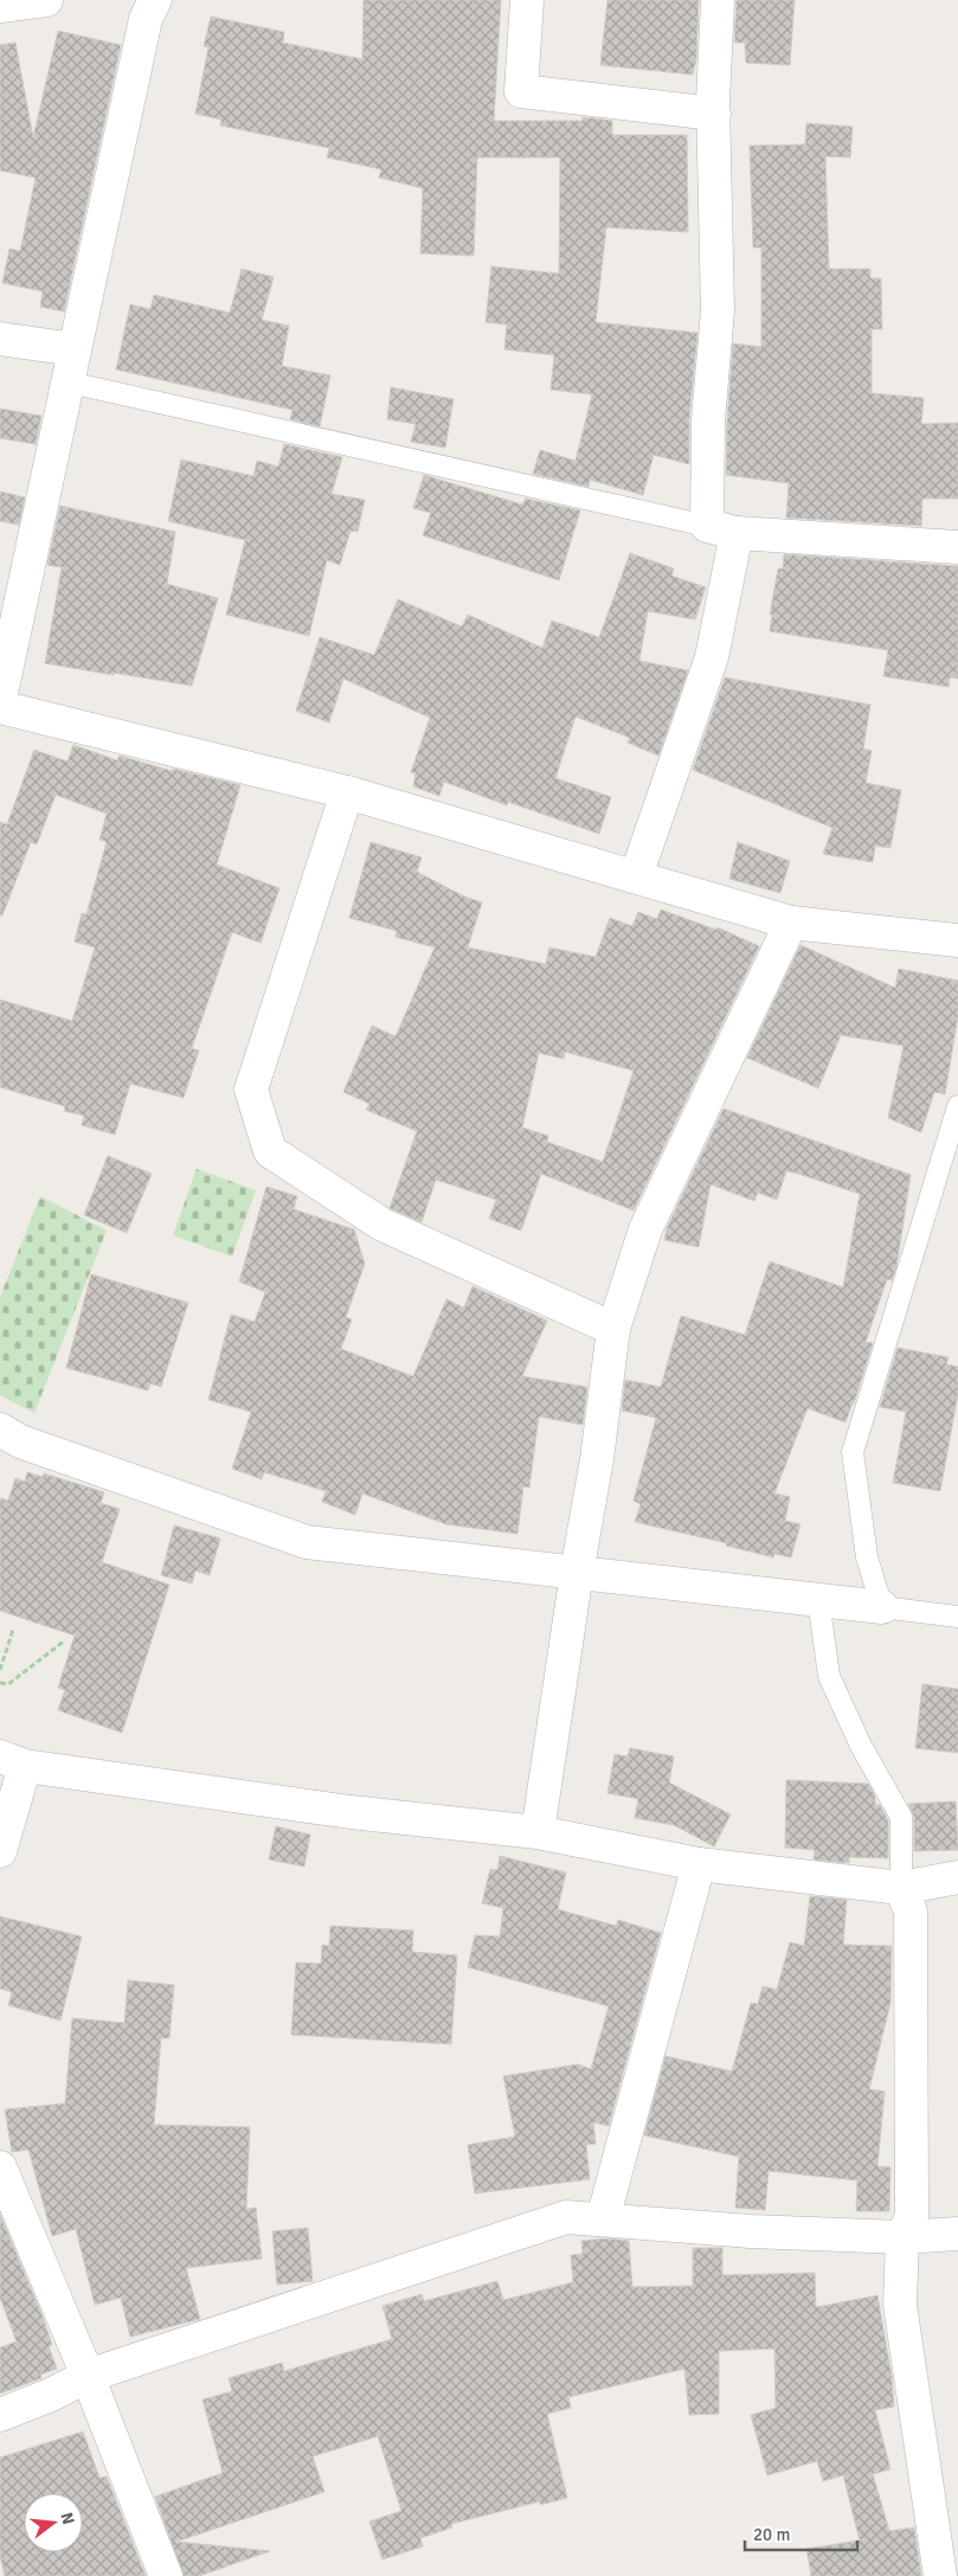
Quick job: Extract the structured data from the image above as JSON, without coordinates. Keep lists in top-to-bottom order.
{
  "scale_bar": "20 m",
  "north": "right"
}
